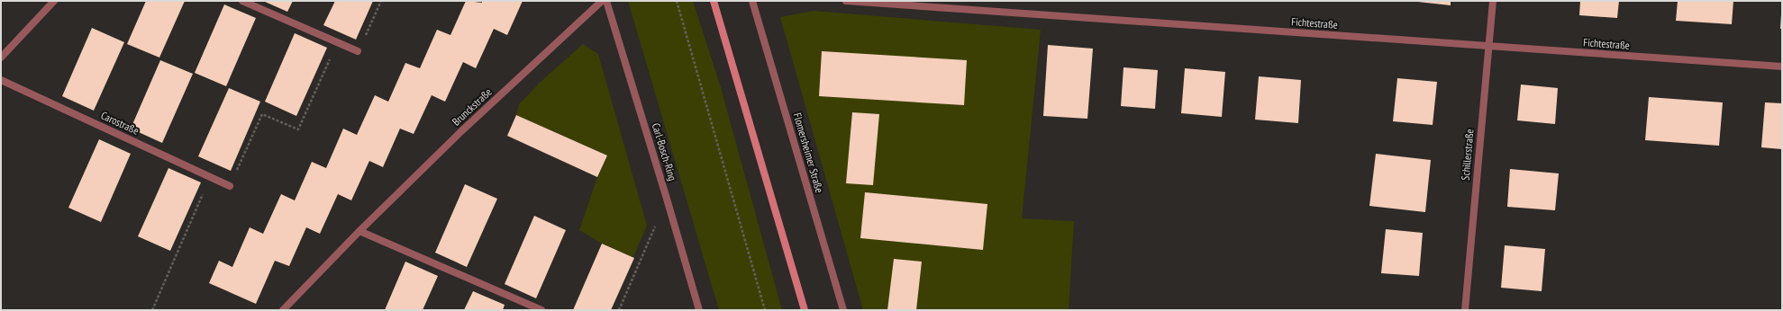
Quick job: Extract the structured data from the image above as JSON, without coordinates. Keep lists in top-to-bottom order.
{
  "streets": {
    "street": [
      "Fichtestraße",
      "Brunckstraße",
      "Carostraße",
      "Carl-Bosch-Ring",
      "Flomersheimer Straße",
      "Schillerstraße"
    ]
  },
  "crossings": [
    ["Fichtestraße", "Schillerstraße"]
  ]
}
